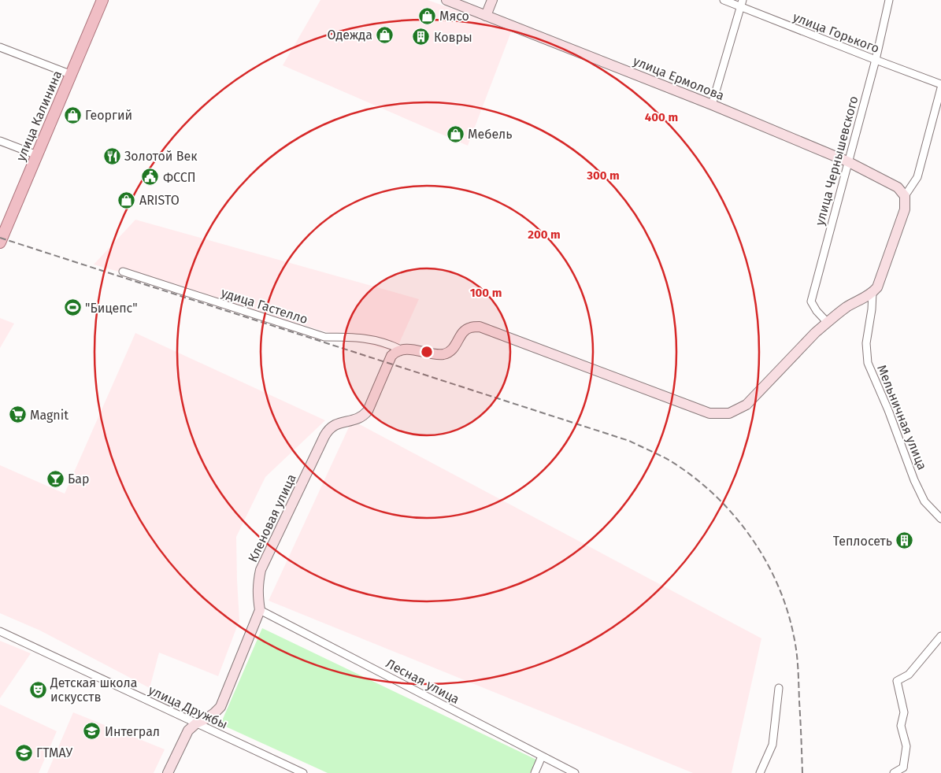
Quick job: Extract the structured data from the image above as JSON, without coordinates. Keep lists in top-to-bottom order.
{
  "streets": {
    "main road": ["улица Калинина"],
    "street": [
      "улица Горького",
      "улица Ермолова",
      "улица Чернышевского",
      "удица Гастелло",
      "Мельничная улица",
      "Кленовая улица",
      "Лесная улица",
      "улица Дружбы"
    ]
  },
  "crossings": [
    ["улица Горького", "улица Чернышевского"],
    ["улица Ермолова", "улица Чернышевского"],
    ["удица Гастелло", "Кленовая улица"],
    ["Кленовая улица", "Лесная улица"]
  ],
  "places": {
    "shop": [
      "Мясо",
      "Одежда",
      "Георгий",
      "Мебель",
      "ARISTO"
    ],
    "building": ["Ковры", "Теплосеть"],
    "restaurant": ["Золотой Век"],
    "public building": ["ФССП"],
    "sports": ["\"Бицепс\""],
    "supermarket": ["Magnit"],
    "bar": ["Бар"],
    "theatre": ["Детская школа искусств"],
    "school or university": ["Интеграл", "ГТМАУ"]
  },
  "rings": [
    "400 m",
    "300 m",
    "200 m",
    "100 m"
  ]
}
